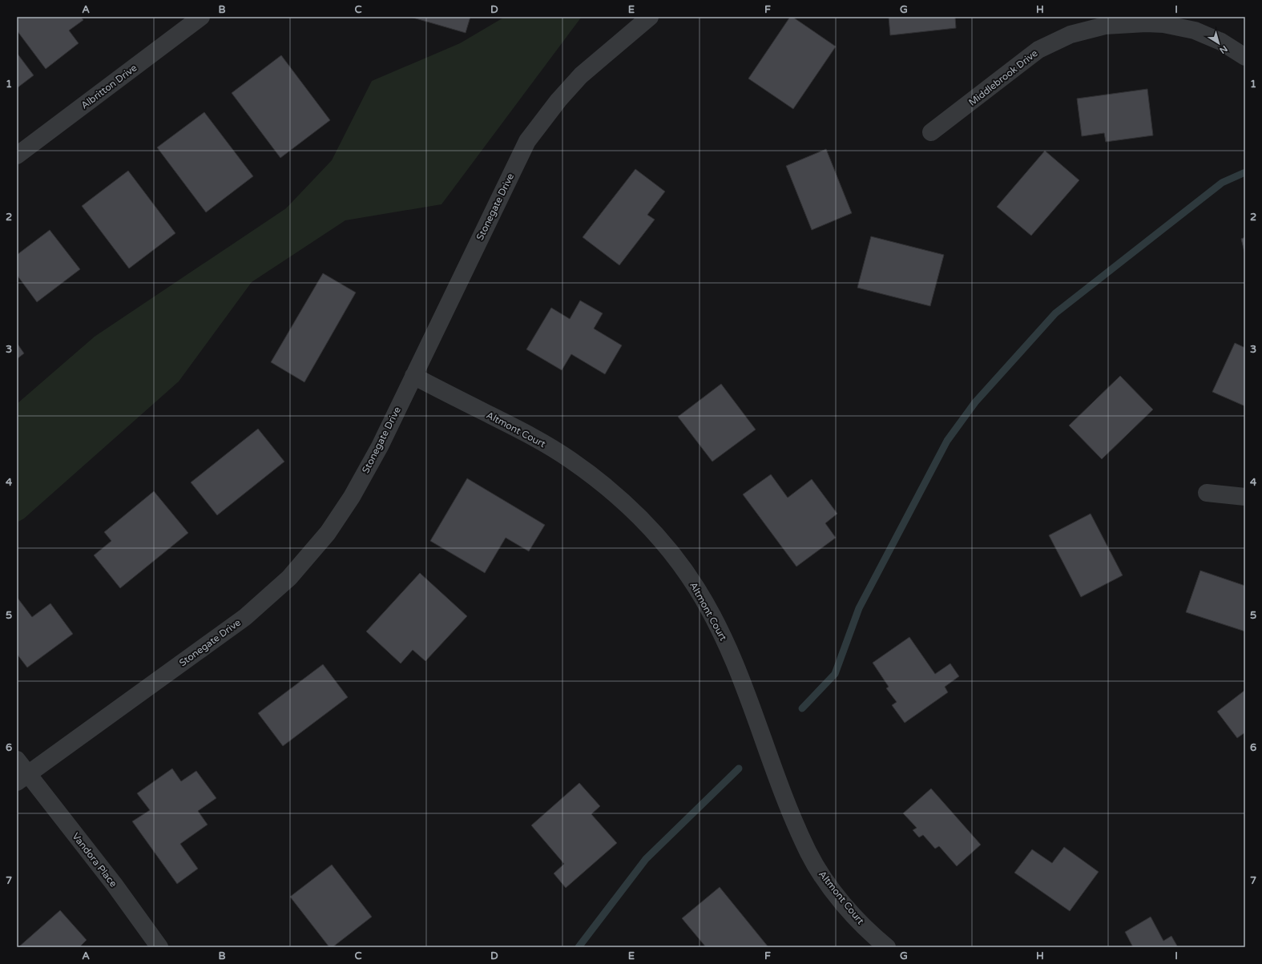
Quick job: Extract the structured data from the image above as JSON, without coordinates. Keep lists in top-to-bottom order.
{
  "streets": {
    "street": [
      "Middlebrook Drive",
      "Albritton Drive",
      "Stonegate Drive",
      "Altmont Court",
      "Vandora Place"
    ]
  },
  "crossings": [
    ["Stonegate Drive", "Altmont Court"],
    ["Stonegate Drive", "Vandora Place"]
  ],
  "north": "bottom right",
  "grid": {
    "columns": [
      "A",
      "B",
      "C",
      "D",
      "E",
      "F",
      "G",
      "H",
      "I"
    ],
    "rows": [
      "1",
      "2",
      "3",
      "4",
      "5",
      "6",
      "7"
    ]
  }
}
